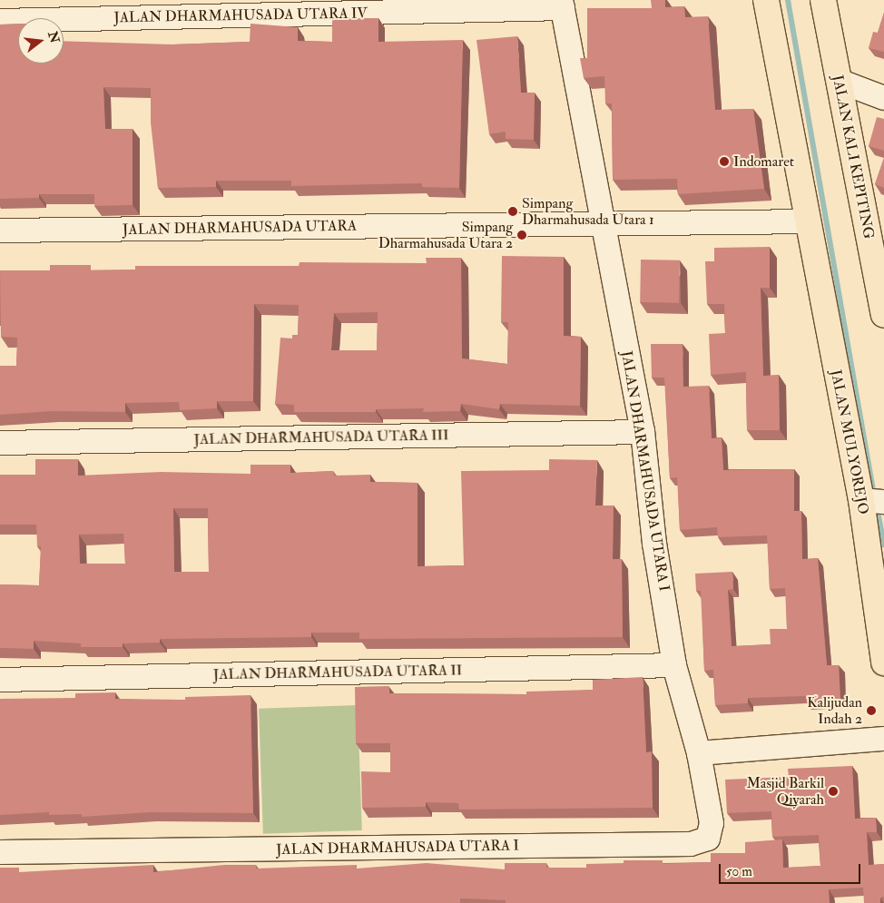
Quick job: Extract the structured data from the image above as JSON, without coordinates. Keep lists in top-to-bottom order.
{
  "streets": {
    "main road": ["JALAN KALI KEPITING", "JALAN MULYOREJO"],
    "street": [
      "JALAN DHARMAHUSADA UTARA IV",
      "JALAN DHARMAHUSADA UTARA",
      "JALAN DHARMAHUSADA UTARA III",
      "JALAN DHARMAHUSADA UTARA I",
      "JALAN DHARMAHUSADA UTARA II"
    ]
  },
  "crossings": [
    ["JALAN DHARMAHUSADA UTARA IV", "JALAN DHARMAHUSADA UTARA I"],
    ["JALAN DHARMAHUSADA UTARA", "JALAN MULYOREJO"],
    ["JALAN DHARMAHUSADA UTARA", "JALAN DHARMAHUSADA UTARA I"],
    ["JALAN DHARMAHUSADA UTARA III", "JALAN DHARMAHUSADA UTARA I"],
    ["JALAN DHARMAHUSADA UTARA I", "JALAN DHARMAHUSADA UTARA II"]
  ],
  "places": [
    "Indomaret",
    "Simpang Dharmahusada Utara 1",
    "Simpang Dharmahusada Utara 2",
    "Kalijudan Indah 2",
    "Masjid Barkil Qiyarah"
  ],
  "scale_bar": "50 m",
  "north": "right"
}
